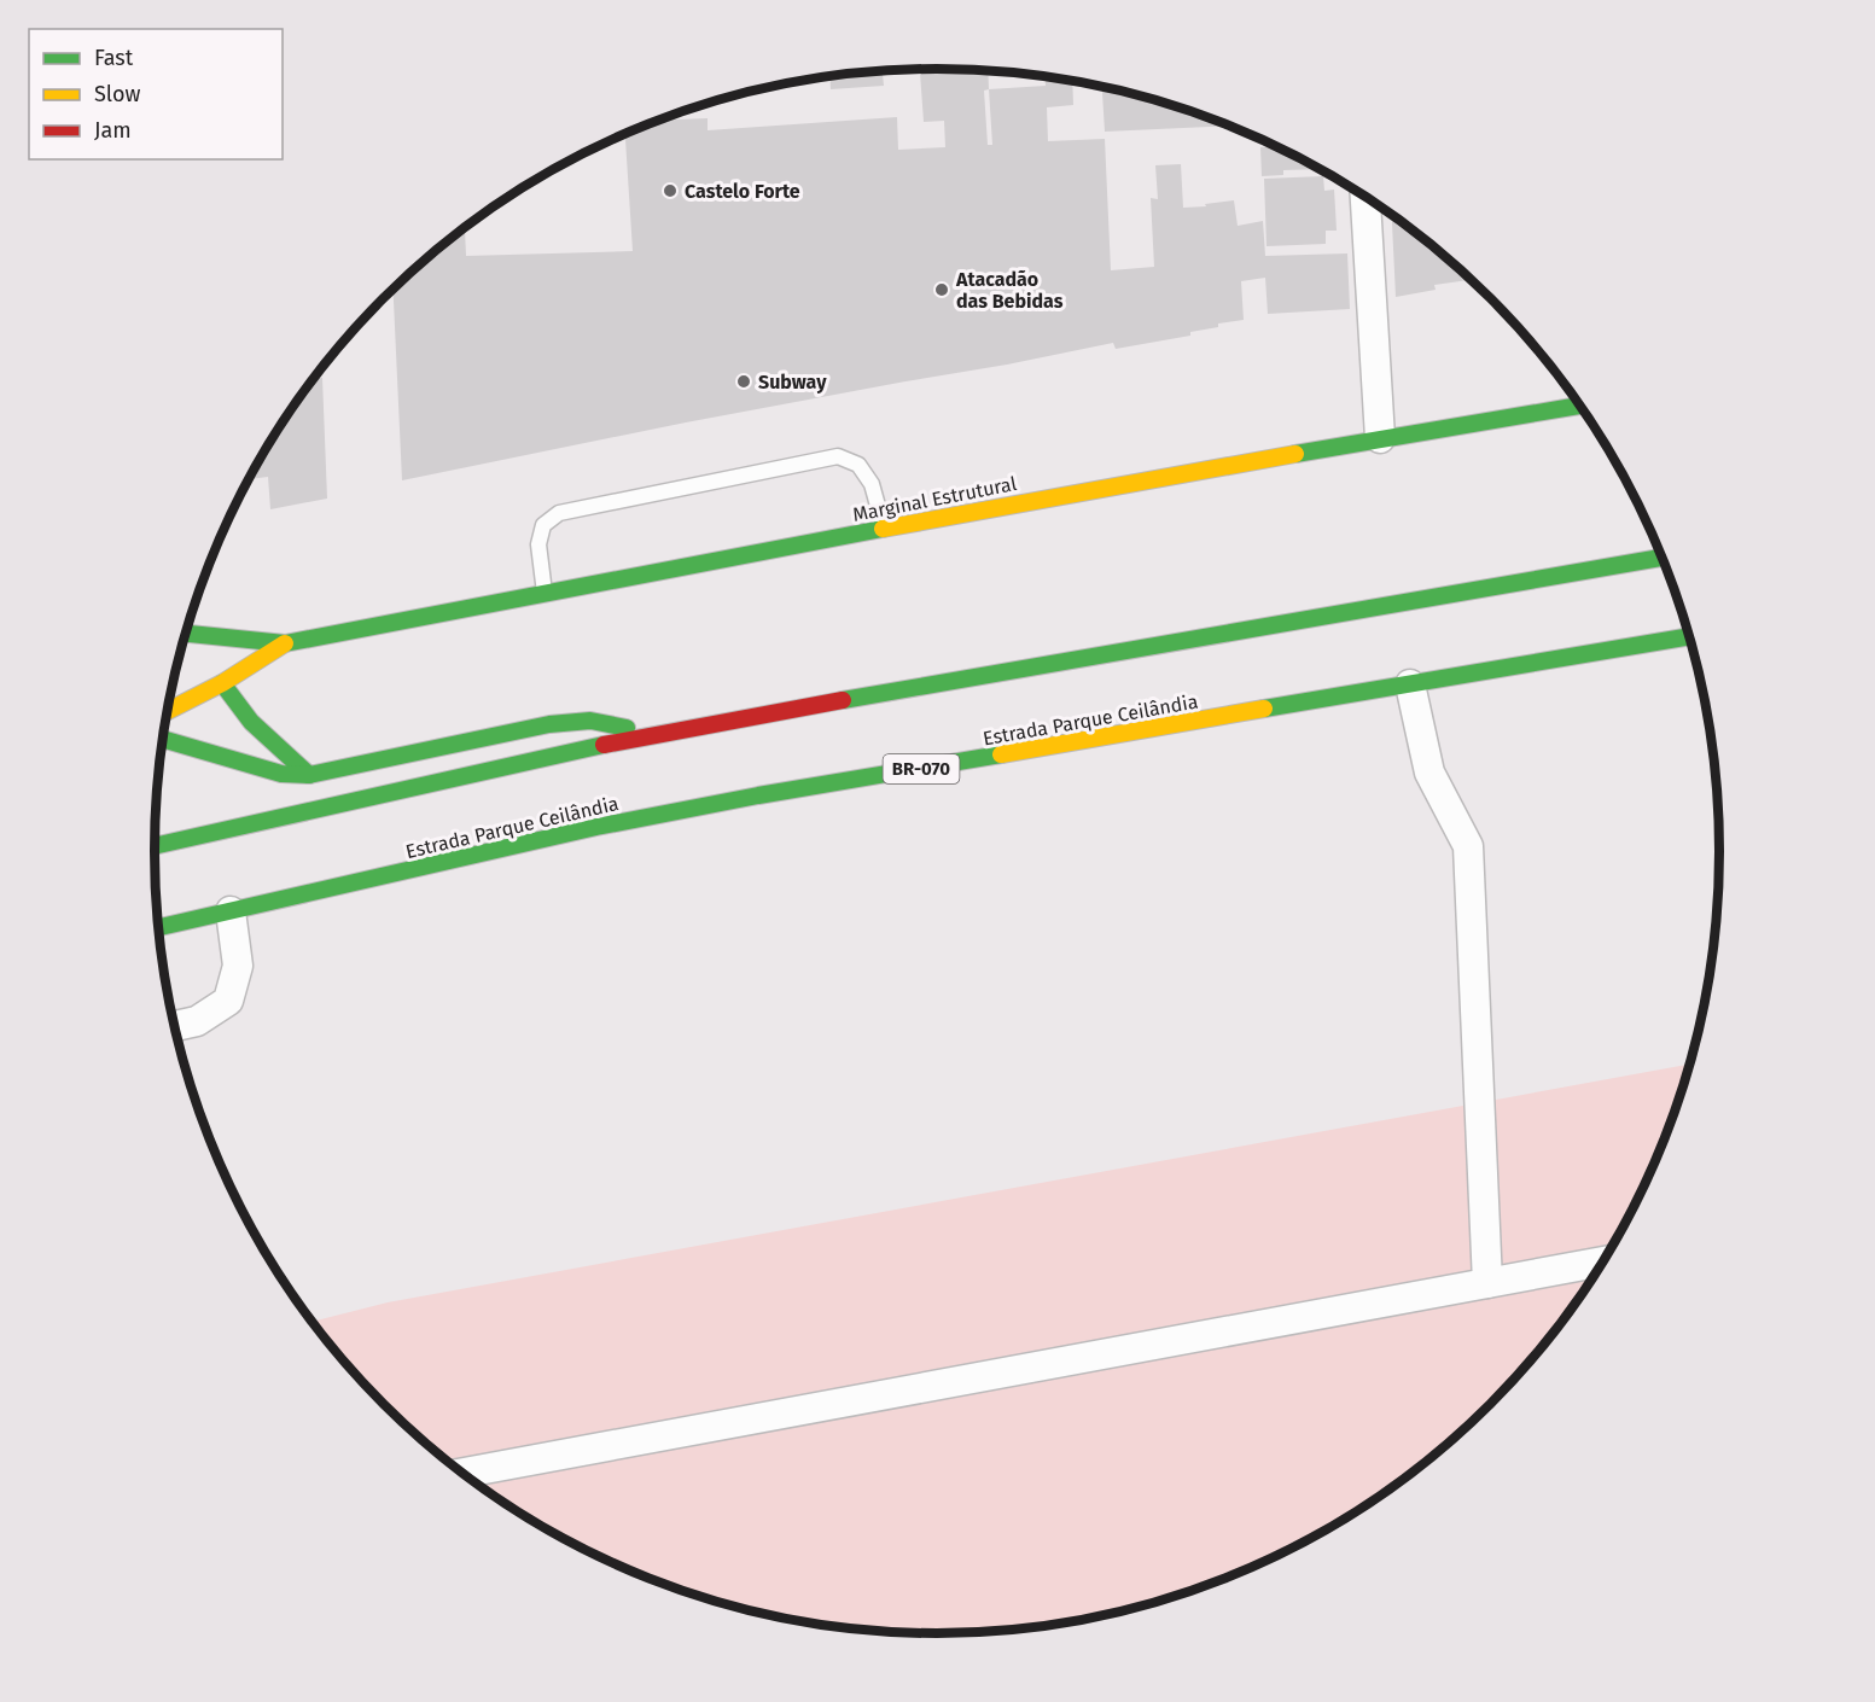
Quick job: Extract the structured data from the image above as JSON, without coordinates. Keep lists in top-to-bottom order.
{
  "streets": {
    "main road": ["Marginal Estrutural", "Estrada Parque Ceilândia", "BR-070"]
  },
  "places": ["Castelo Forte", "Atacadão das Bebidas", "Subway"],
  "legend": ["Fast", "Slow", "Jam"]
}
